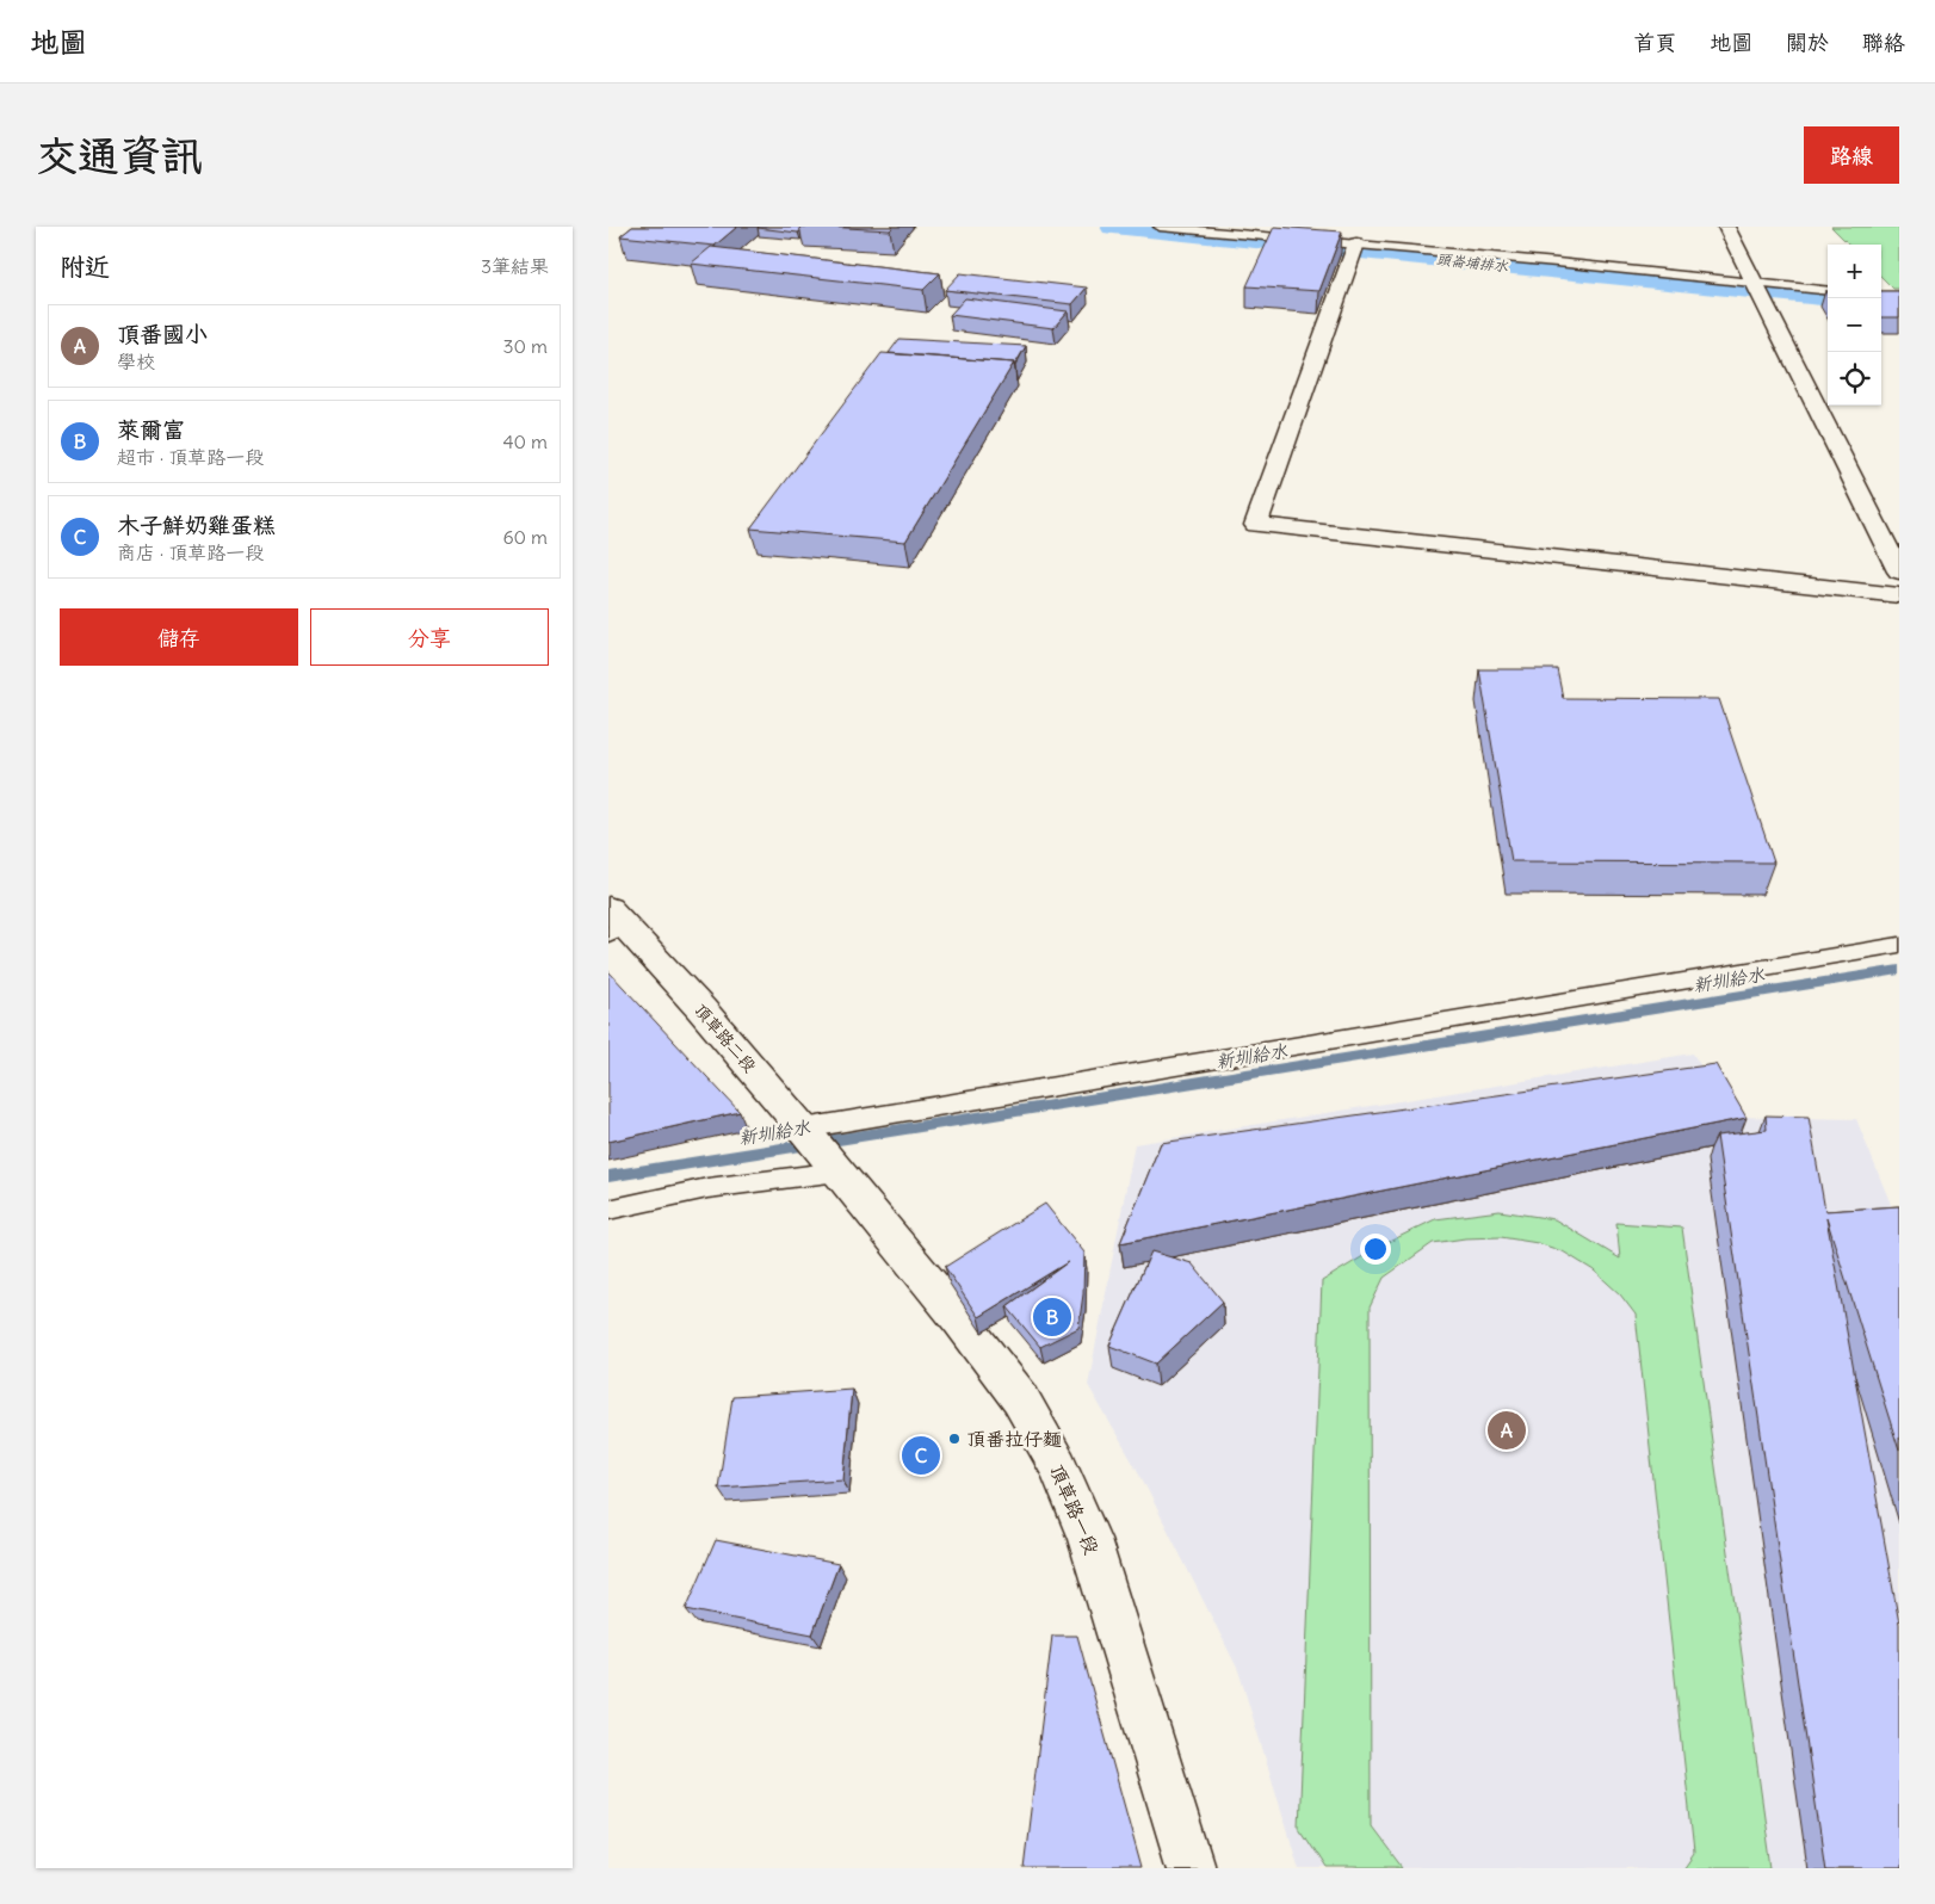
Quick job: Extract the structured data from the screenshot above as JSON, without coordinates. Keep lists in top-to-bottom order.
{
  "streets": {
    "street": ["頂草路二段", "頂草路一段"]
  },
  "crossings": [
    ["頂草路二段", "頂草路一段"]
  ],
  "water": ["頭崙埔排水", "新圳給水"],
  "places": ["頂番拉仔麵"],
  "page": {
    "header": "地圖",
    "nav": [
      "首頁",
      "地圖",
      "關於",
      "聯絡"
    ],
    "buttons": [
      "路線",
      ["儲存", "分享"]
    ],
    "title": "交通資訊",
    "heading": ["附近", "3筆結果"],
    "map_buttons": ["+", "−"],
    "list": [
      {
        "mark": "A",
        "name": "頂番國小",
        "note": "學校",
        "value": "30 m"
      },
      {
        "mark": "B",
        "name": "萊爾富",
        "note": "超市 · 頂草路一段",
        "value": "40 m"
      },
      {
        "mark": "C",
        "name": "木子鮮奶雞蛋糕",
        "note": "商店 · 頂草路一段",
        "value": "60 m"
      }
    ],
    "pins": ["B", "A", "C"]
  }
}
